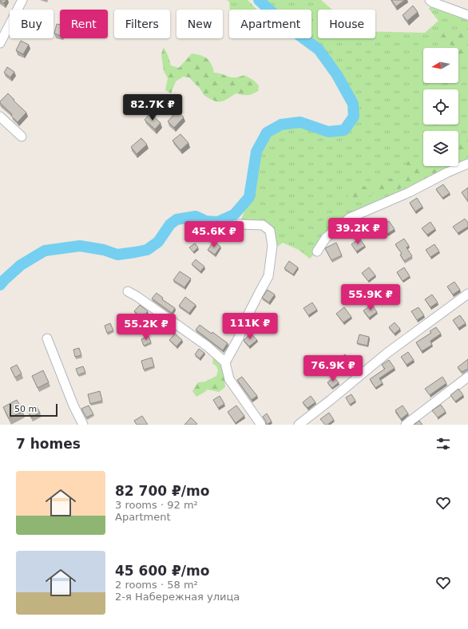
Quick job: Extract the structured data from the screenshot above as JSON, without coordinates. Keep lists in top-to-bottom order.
{
  "scale_bar": "50 m",
  "north": "left",
  "page": {
    "chip": [
      "Buy",
      "Rent",
      "Filters",
      "New",
      "Apartment",
      "House"
    ],
    "price": [
      "82.7K ₽",
      "39.2K ₽",
      "45.6K ₽",
      "55.9K ₽",
      "111K ₽",
      "55.2K ₽",
      "76.9K ₽"
    ],
    "scale": "50 m",
    "heading": "7 homes",
    "list": [
      {
        "name": "82 700 ₽/mo",
        "note": "3 rooms · 92 m² · Apartment"
      },
      {
        "name": "45 600 ₽/mo",
        "note": "2 rooms · 58 m² · 2-я Набережная улица"
      }
    ]
  }
}
